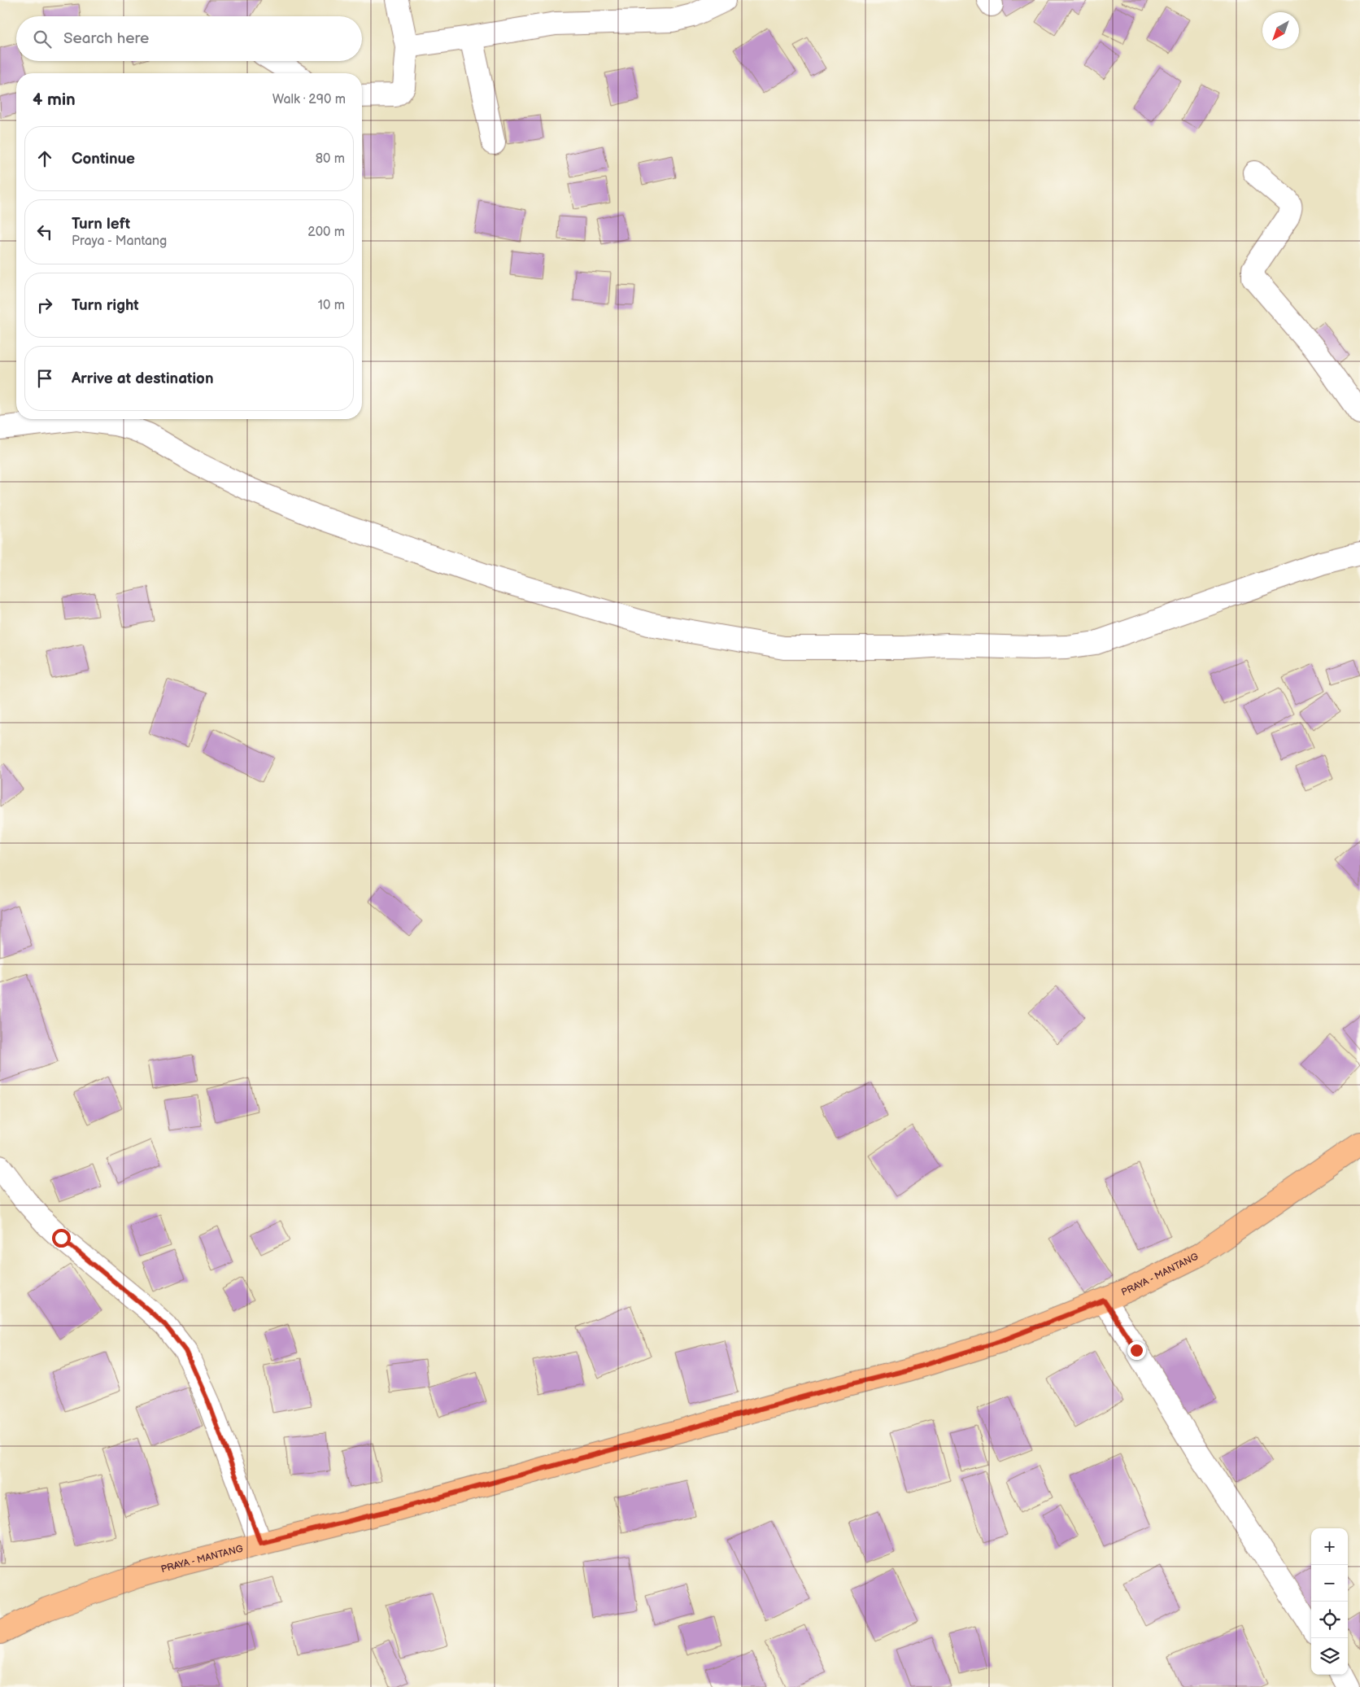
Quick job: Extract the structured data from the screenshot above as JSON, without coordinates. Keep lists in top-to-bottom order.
{
  "streets": {
    "main road": ["PRAYA - MANTANG"]
  },
  "north": "bottom left",
  "page": {
    "search": "Search here",
    "heading": ["4 min", "Walk · 290 m"],
    "list": [
      ["Continue", "80 m"],
      ["Turn left", "Praya - Mantang", "200 m"],
      ["Turn right", "10 m"],
      "Arrive at destination"
    ],
    "map_buttons": ["+", "−"]
  }
}
